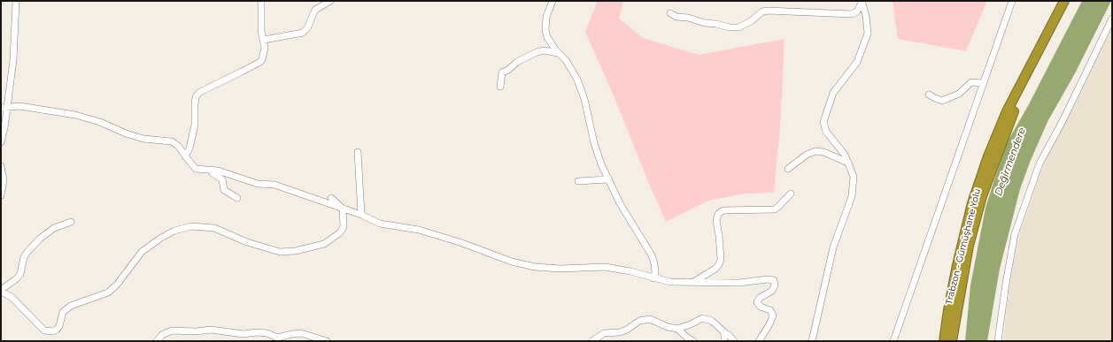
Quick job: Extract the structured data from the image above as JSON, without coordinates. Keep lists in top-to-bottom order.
{
  "streets": {
    "highway": ["Trabzon - Gümüşhane Yolu"]
  },
  "water": ["Değirmendere"]
}
